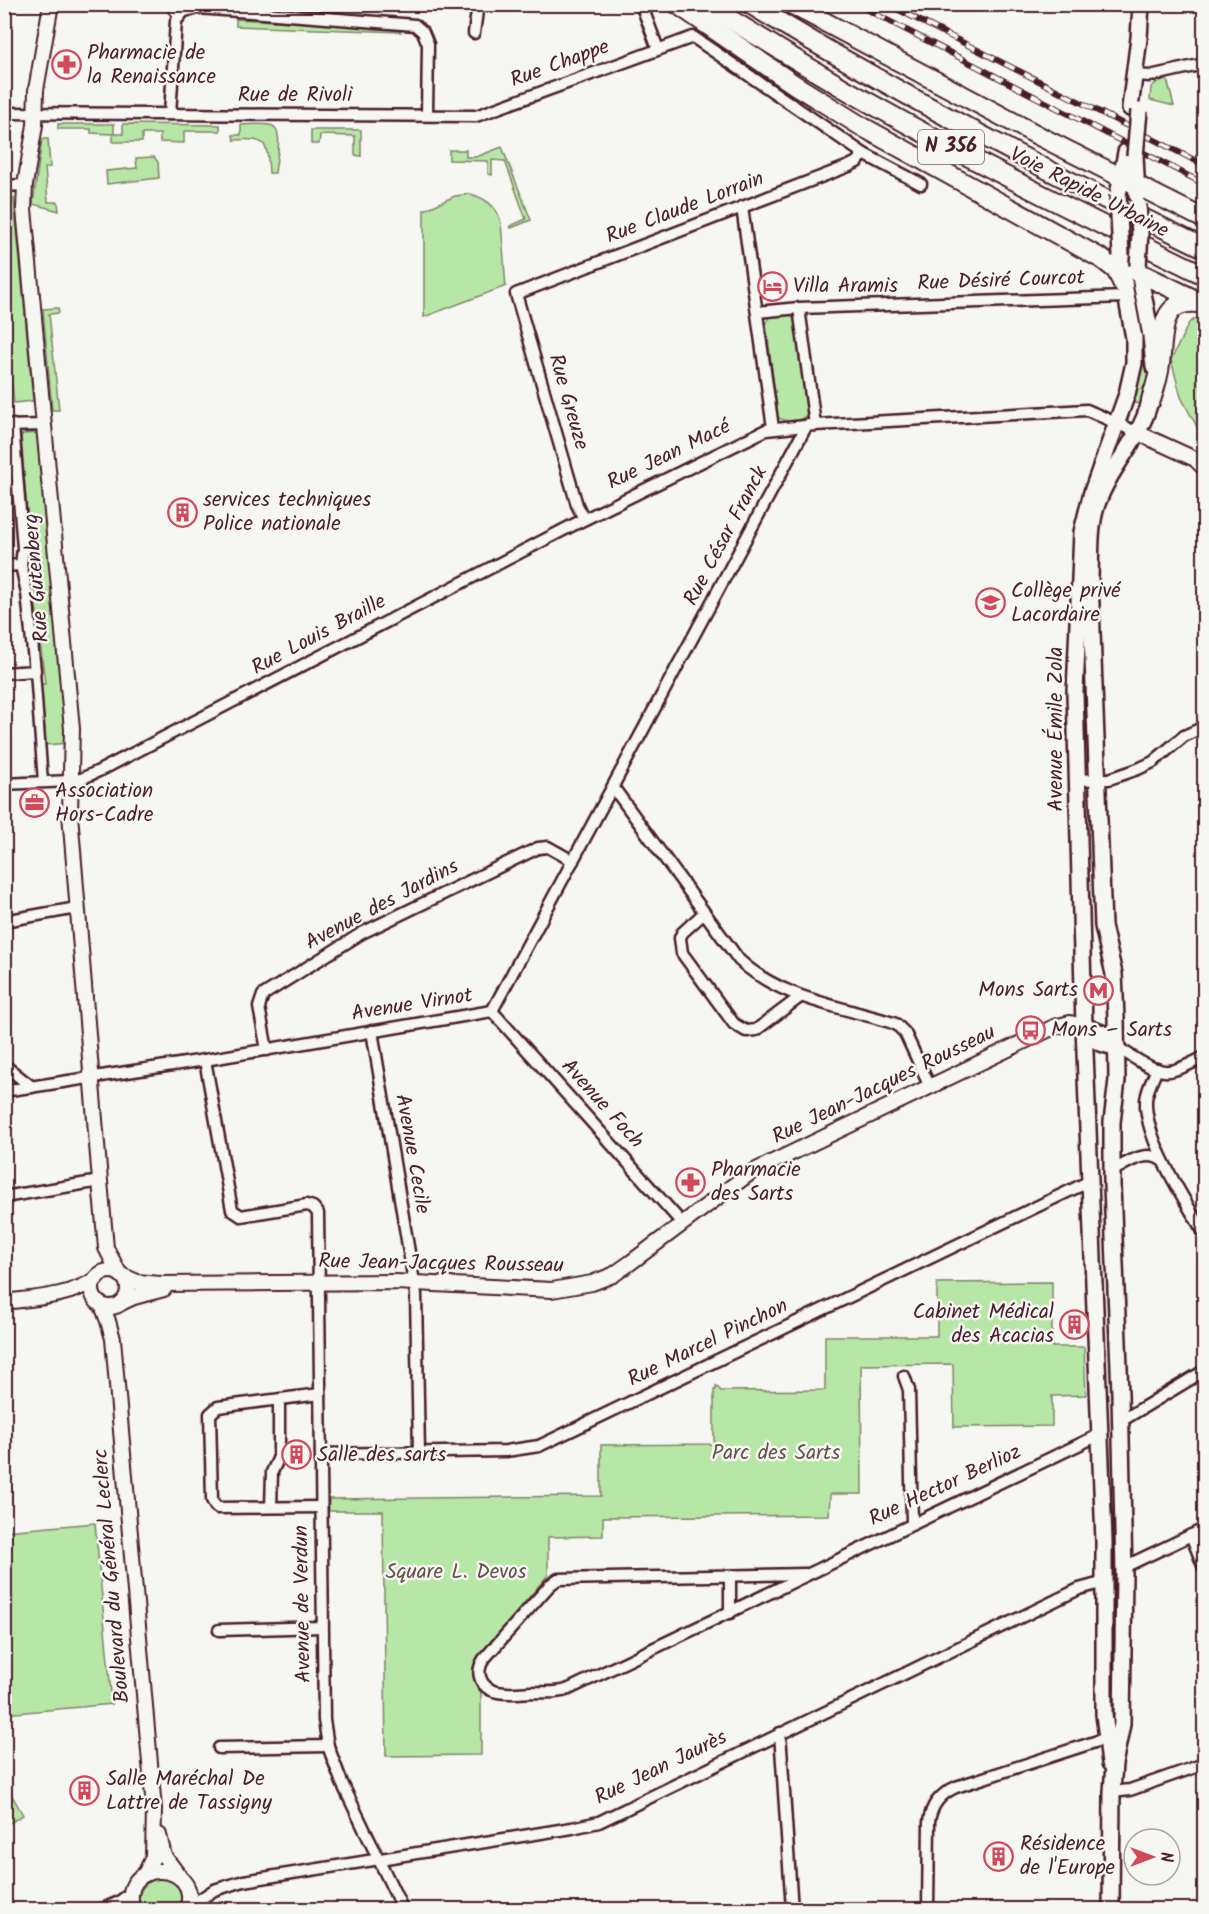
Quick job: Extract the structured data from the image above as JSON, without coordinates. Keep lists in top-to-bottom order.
{
  "streets": {
    "highway": ["N 356", "Voie Rapide Urbaine"],
    "main road": ["Avenue Émile Zola", "Rue Jean-Jacques Rousseau", "Rue Jean Jaurès"],
    "street": [
      "Rue Chappe",
      "Rue de Rivoli",
      "Rue Claude Lorrain",
      "Rue Désiré Courcot",
      "Rue Greuze",
      "Rue Jean Macé",
      "Rue César Franck",
      "Rue Gutenberg",
      "Rue Louis Braille",
      "Avenue des Jardins",
      "Avenue Virnot",
      "Avenue Foch",
      "Avenue Cecile",
      "Rue Marcel Pinchon",
      "Rue Hector Berlioz",
      "Boulevard du Général Leclerc",
      "Avenue de Verdun"
    ]
  },
  "crossings": [
    ["Rue Chappe", "Rue de Rivoli"],
    ["Rue Chappe", "Rue Claude Lorrain"],
    ["Rue de Rivoli", "Rue Gutenberg"],
    ["Rue Claude Lorrain", "Rue Greuze"],
    ["Rue Désiré Courcot", "Avenue Émile Zola"],
    ["Rue Greuze", "Rue Jean Macé"],
    ["Rue Greuze", "Rue Louis Braille"],
    ["Rue Jean Macé", "Rue César Franck"],
    ["Rue Jean Macé", "Rue Louis Braille"],
    ["Rue Jean Macé", "Avenue Émile Zola"],
    ["Rue César Franck", "Avenue Virnot"],
    ["Rue Gutenberg", "Rue Louis Braille"],
    ["Rue Gutenberg", "Avenue Virnot"],
    ["Avenue Émile Zola", "Rue Jean-Jacques Rousseau"],
    ["Avenue Émile Zola", "Rue Marcel Pinchon"],
    ["Avenue Émile Zola", "Rue Hector Berlioz"],
    ["Avenue Émile Zola", "Rue Jean Jaurès"],
    ["Avenue des Jardins", "Avenue Virnot"],
    ["Avenue Virnot", "Avenue Foch"],
    ["Avenue Virnot", "Avenue Cecile"],
    ["Avenue Virnot", "Avenue de Verdun"],
    ["Rue Jean-Jacques Rousseau", "Avenue Foch"],
    ["Rue Jean-Jacques Rousseau", "Avenue Cecile"],
    ["Rue Jean-Jacques Rousseau", "Boulevard du Général Leclerc"],
    ["Rue Jean-Jacques Rousseau", "Avenue de Verdun"],
    ["Avenue Cecile", "Rue Marcel Pinchon"],
    ["Rue Marcel Pinchon", "Avenue de Verdun"],
    ["Boulevard du Général Leclerc", "Rue Jean Jaurès"],
    ["Avenue de Verdun", "Rue Jean Jaurès"]
  ],
  "parks": ["Parc des Sarts", "Square L. Devos"],
  "places": {
    "pharmacy": ["Pharmacie de la Renaissance", "Pharmacie des Sarts"],
    "hotel": ["Villa Aramis"],
    "building": [
      "services techniques Police nationale",
      "Cabinet Médical des Acacias",
      "Salle des sarts",
      "Salle Maréchal De Lattre de Tassigny",
      "Résidence de l'Europe"
    ],
    "school or university": ["Collège privé Lacordaire"],
    "office": ["Association Hors-Cadre"],
    "metro station": ["Mons Sarts"],
    "bus stop": ["Mons – Sarts"]
  },
  "north": "right"
}
